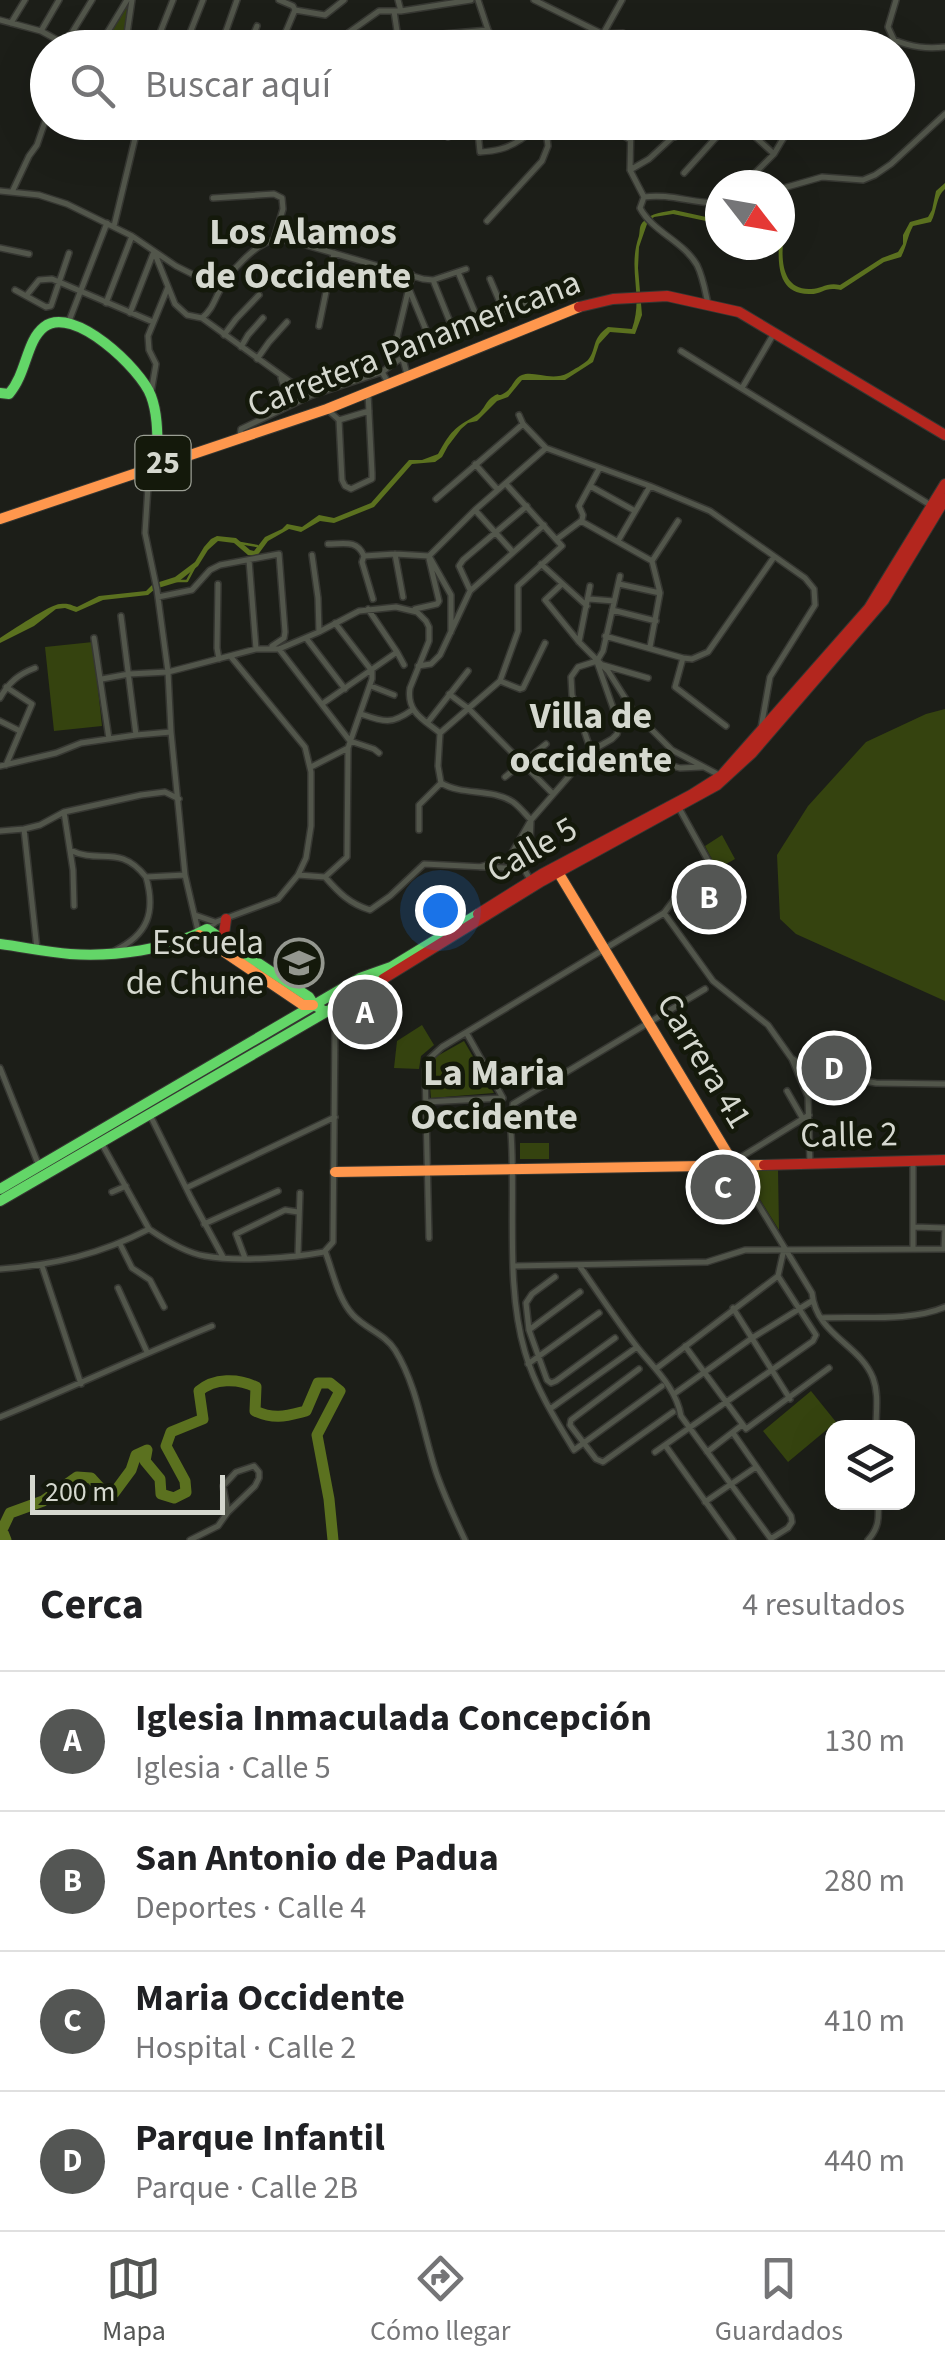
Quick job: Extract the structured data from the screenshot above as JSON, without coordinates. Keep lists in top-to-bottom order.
{
  "streets": {
    "main road": [
      "Carretera Panamericana",
      "25",
      "Calle 5",
      "Carrera 41",
      "Calle 2"
    ]
  },
  "crossings": [
    ["Calle 5", "Carrera 41"],
    ["Carrera 41", "Calle 2"]
  ],
  "districts": ["Los Alamos de Occidente", "Villa de occidente", "La Maria Occidente"],
  "places": {
    "school or university": ["Escuela de Chune"]
  },
  "scale_bar": "200 m",
  "north": "bottom right",
  "page": {
    "search": "Buscar aquí",
    "pins": [
      "B",
      "A",
      "D",
      "C"
    ],
    "scale": "200 m",
    "heading": ["Cerca", "4 resultados"],
    "list": [
      {
        "mark": "A",
        "name": "Iglesia Inmaculada Concepción",
        "note": "Iglesia · Calle 5",
        "value": "130 m"
      },
      {
        "mark": "B",
        "name": "San Antonio de Padua",
        "note": "Deportes · Calle 4",
        "value": "280 m"
      },
      {
        "mark": "C",
        "name": "Maria Occidente",
        "note": "Hospital · Calle 2",
        "value": "410 m"
      },
      {
        "mark": "D",
        "name": "Parque Infantil",
        "note": "Parque · Calle 2B",
        "value": "440 m"
      }
    ],
    "nav": ["Mapa", "Cómo llegar", "Guardados"]
  }
}
